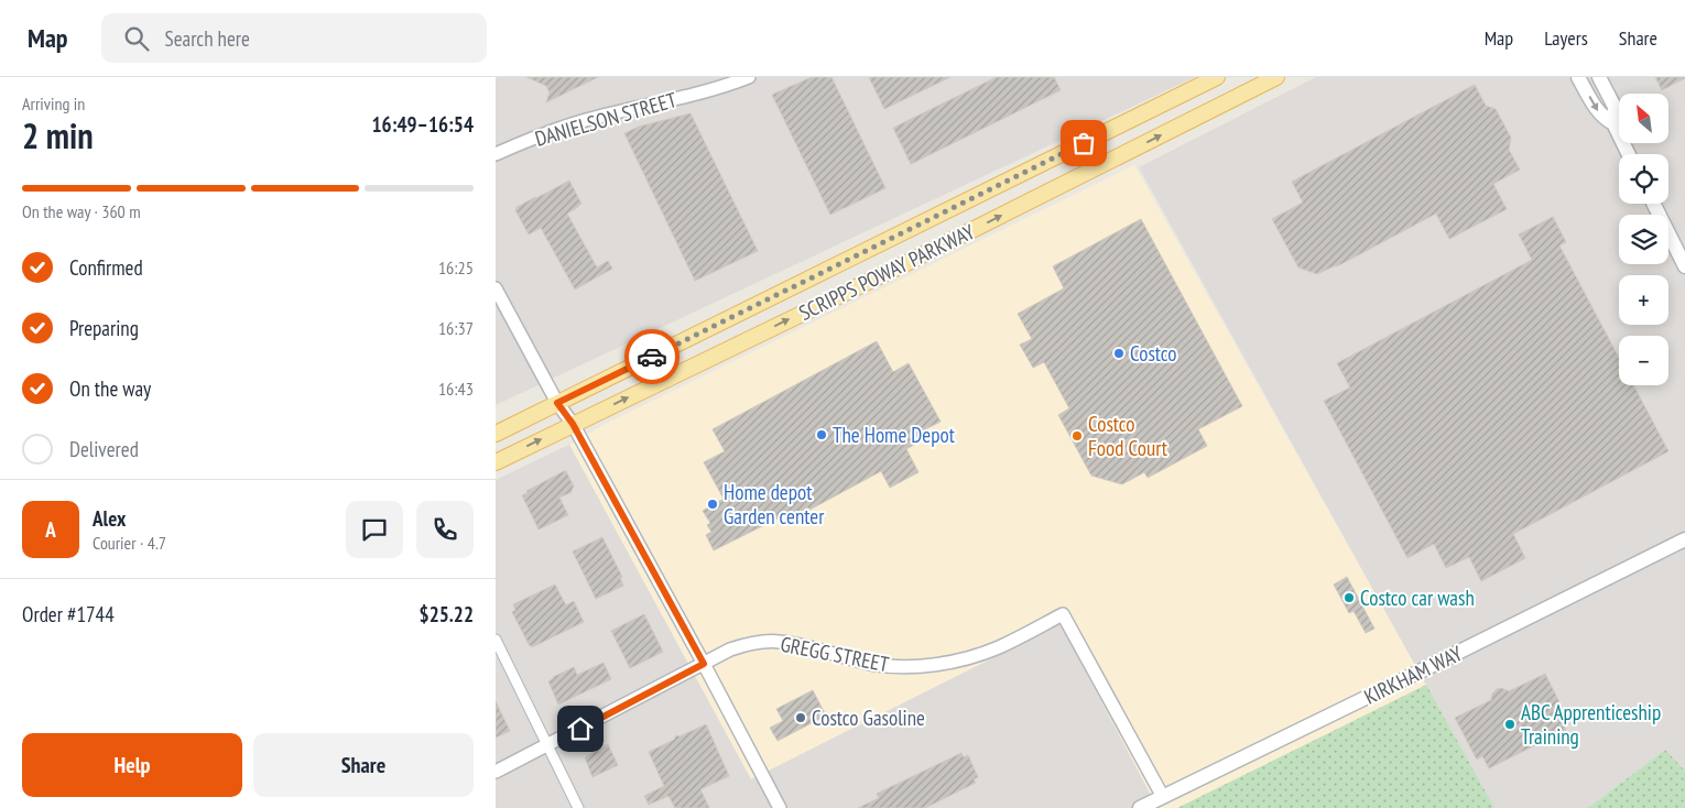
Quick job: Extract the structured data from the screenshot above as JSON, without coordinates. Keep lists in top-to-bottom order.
{
  "streets": {
    "main road": ["SCRIPPS POWAY PARKWAY", "KIRKHAM WAY"],
    "street": ["DANIELSON STREET", "GREGG STREET"]
  },
  "crossings": [
    ["GREGG STREET", "KIRKHAM WAY"]
  ],
  "places": [
    "Costco",
    "The Home Depot",
    "Costco Food Court",
    "Home depot Garden center",
    "Costco car wash",
    "Costco Gasoline",
    "ABC Apprenticeship Training"
  ],
  "north": "top left",
  "page": {
    "header": "Map",
    "search": "Search here",
    "nav": ["Map", "Layers", "Share"],
    "heading": ["2 min", "Arriving in", "16:49–16:54"],
    "panel": [
      "Alex",
      "Courier · 4.7",
      "Order #1744",
      "$25.22"
    ],
    "map_buttons": ["+", "−"],
    "bar": "On the way · 360 m",
    "list": [
      ["Confirmed", "16:25"],
      ["Preparing", "16:37"],
      ["On the way", "16:43"],
      "Delivered"
    ],
    "round": "A",
    "buttons": ["Help", "Share"]
  }
}
